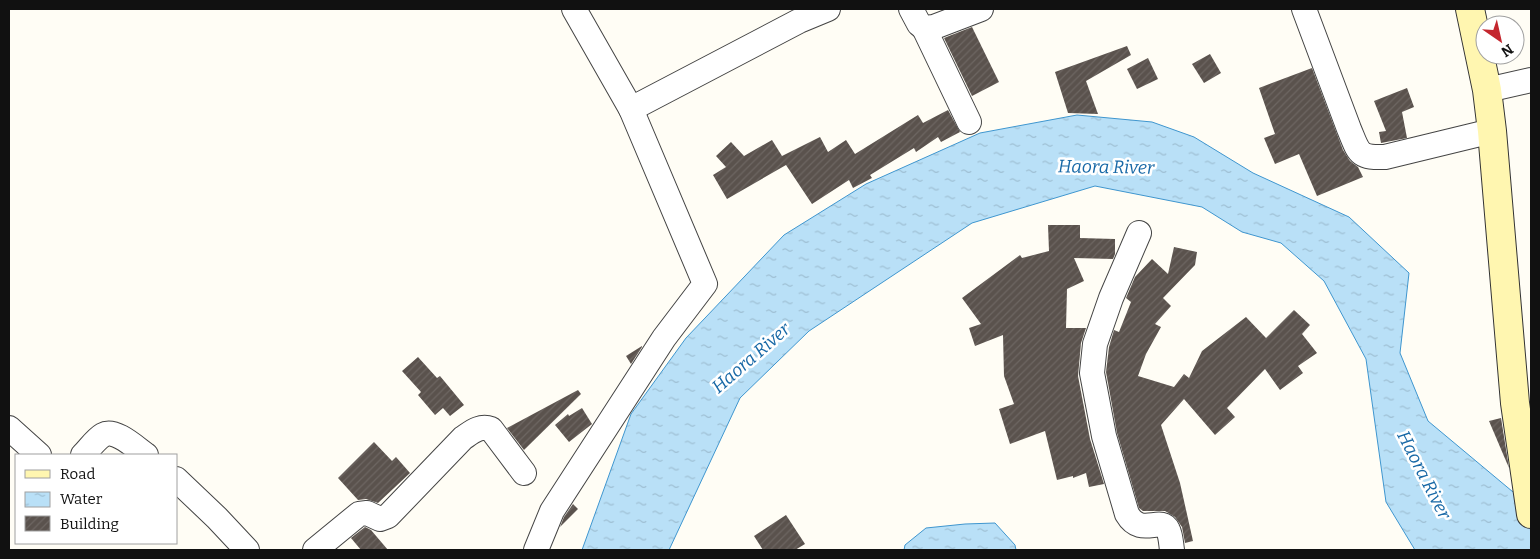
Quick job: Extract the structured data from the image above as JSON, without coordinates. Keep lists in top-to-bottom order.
{
  "water": ["Haora River"],
  "legend": ["Road", "Water", "Building"],
  "north": "bottom right"
}
